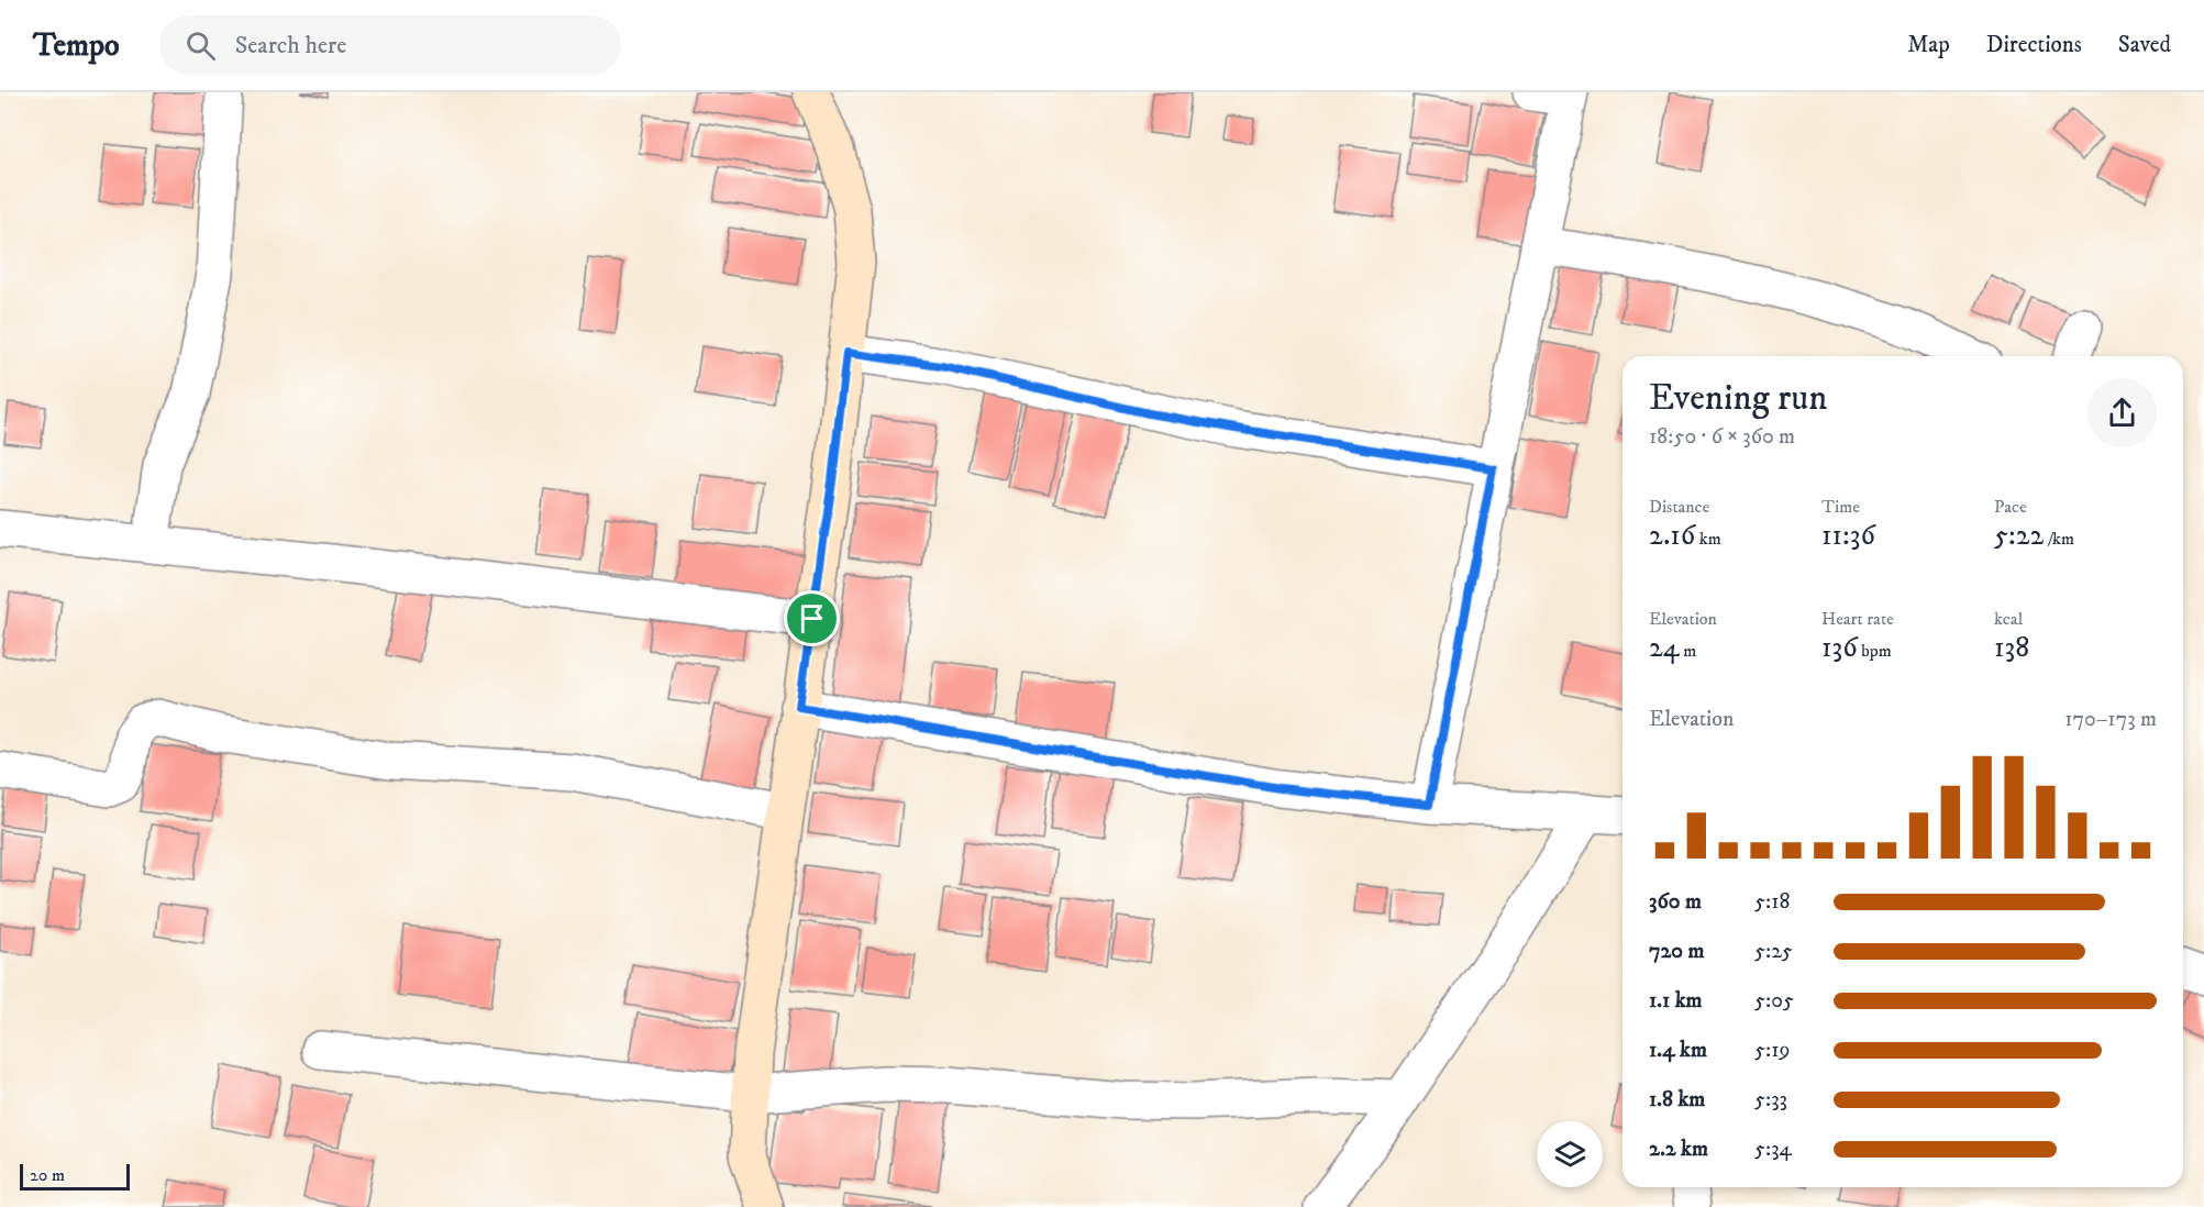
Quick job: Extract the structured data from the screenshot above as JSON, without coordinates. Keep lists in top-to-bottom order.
{
  "scale_bar": "20 m",
  "page": {
    "header": "Tempo",
    "search": "Search here",
    "nav": ["Map", "Directions", "Saved"],
    "heading": ["Evening run", "18:50 · 6 × 360 m"],
    "stats": [
      ["Distance", "2.16 km"],
      ["Time", "11:36"],
      ["Pace", "5:22 /km"],
      ["Elevation", "24 m"],
      ["Heart rate", "136 bpm"],
      ["kcal", "138"]
    ],
    "chart": ["Elevation", "170–173 m"],
    "list": [
      {
        "name": "360 m",
        "note": "5:18"
      },
      {
        "name": "720 m",
        "note": "5:25"
      },
      {
        "name": "1.1 km",
        "note": "5:05"
      },
      {
        "name": "1.4 km",
        "note": "5:19"
      },
      {
        "name": "1.8 km",
        "note": "5:33"
      },
      {
        "name": "2.2 km",
        "note": "5:34"
      }
    ],
    "scale": "20 m"
  }
}
